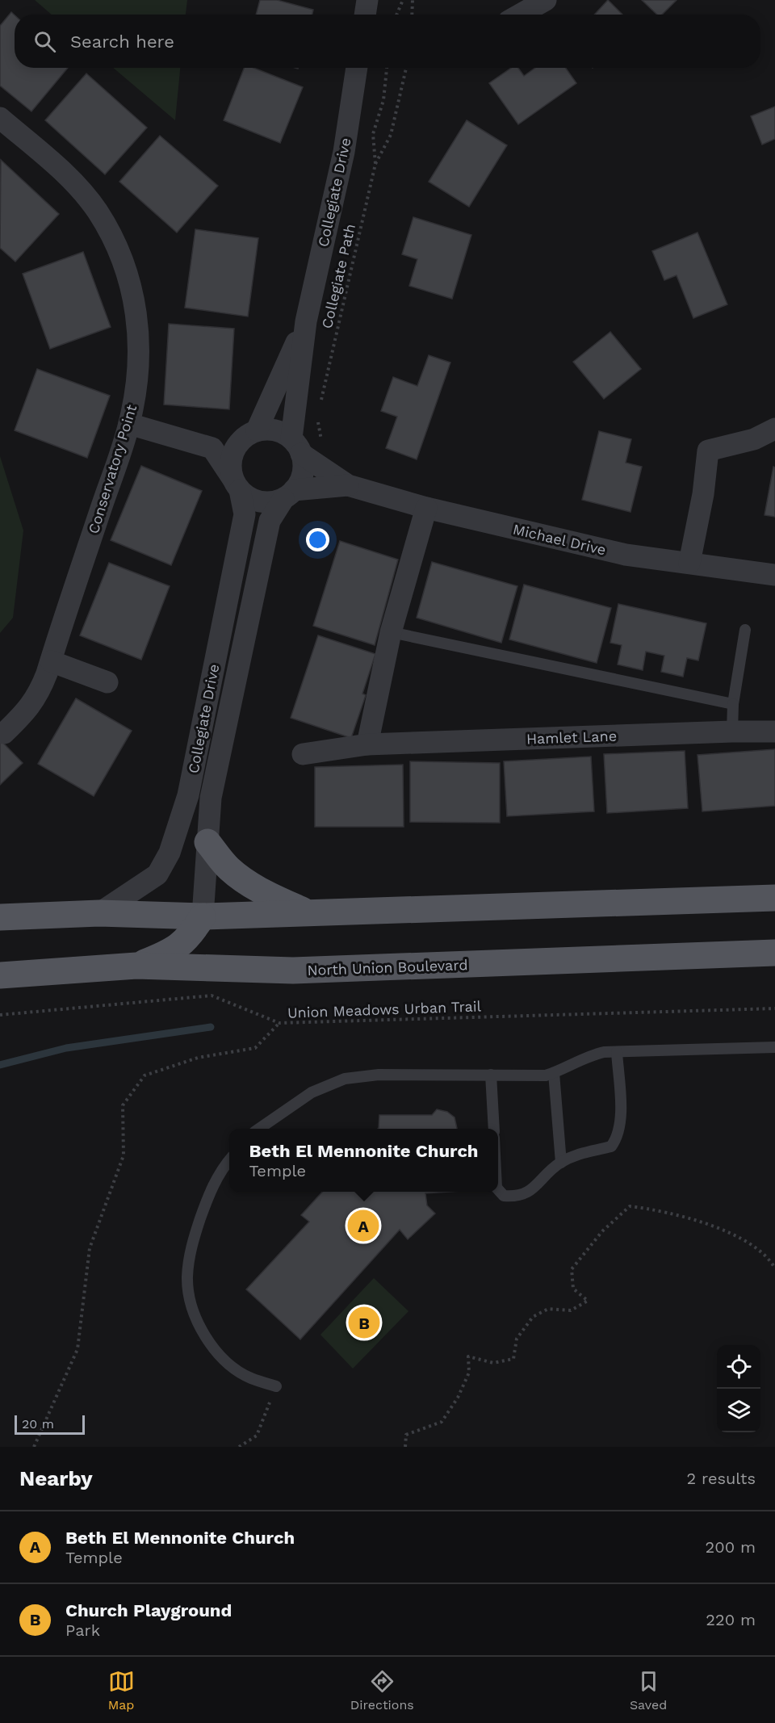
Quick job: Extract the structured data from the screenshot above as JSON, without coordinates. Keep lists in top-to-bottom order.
{
  "streets": {
    "main road": ["North Union Boulevard"],
    "street": [
      "Collegiate Drive",
      "Conservatory Point",
      "Michael Drive",
      "Hamlet Lane"
    ],
    "path": ["Collegiate Path", "Union Meadows Urban Trail"]
  },
  "crossings": [
    ["Collegiate Drive", "Michael Drive"]
  ],
  "scale_bar": "20 m",
  "page": {
    "search": "Search here",
    "popup": ["Beth El Mennonite Church", "Temple"],
    "pins": ["A", "B"],
    "scale": "20 m",
    "heading": ["Nearby", "2 results"],
    "list": [
      {
        "mark": "A",
        "name": "Beth El Mennonite Church",
        "note": "Temple",
        "value": "200 m"
      },
      {
        "mark": "B",
        "name": "Church Playground",
        "note": "Park",
        "value": "220 m"
      }
    ],
    "nav": ["Map", "Directions", "Saved"]
  }
}
